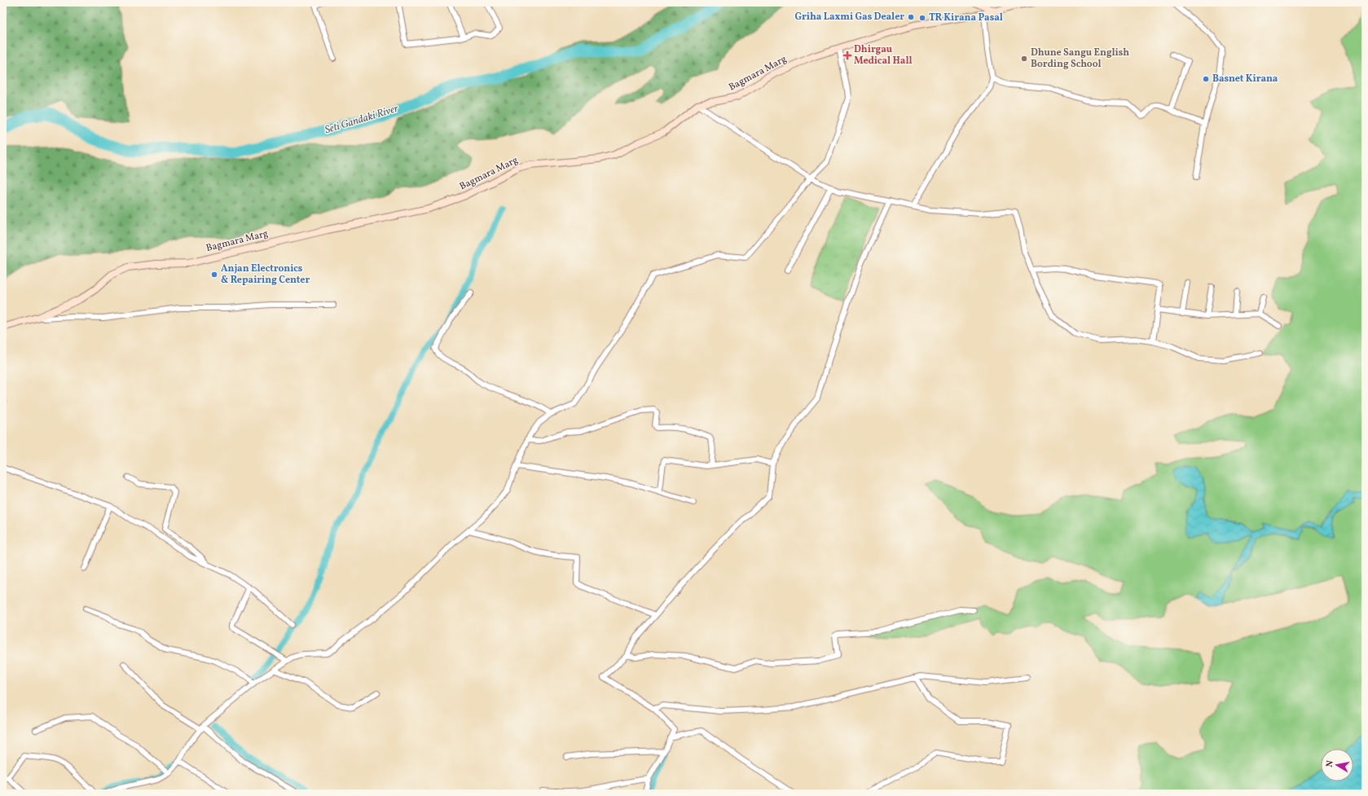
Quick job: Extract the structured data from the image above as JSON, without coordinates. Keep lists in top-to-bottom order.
{
  "streets": {
    "main road": ["Bagmara Marg"]
  },
  "water": ["Seti Gandaki River"],
  "places": {
    "other": [
      "Griha Laxmi Gas Dealer",
      "TR Kirana Pasal",
      "Dhune Sangu English Bording School",
      "Basnet Kirana",
      "Anjan Electronics & Repairing Center"
    ],
    "health": ["Dhirgau Medical Hall"]
  },
  "north": "left"
}
